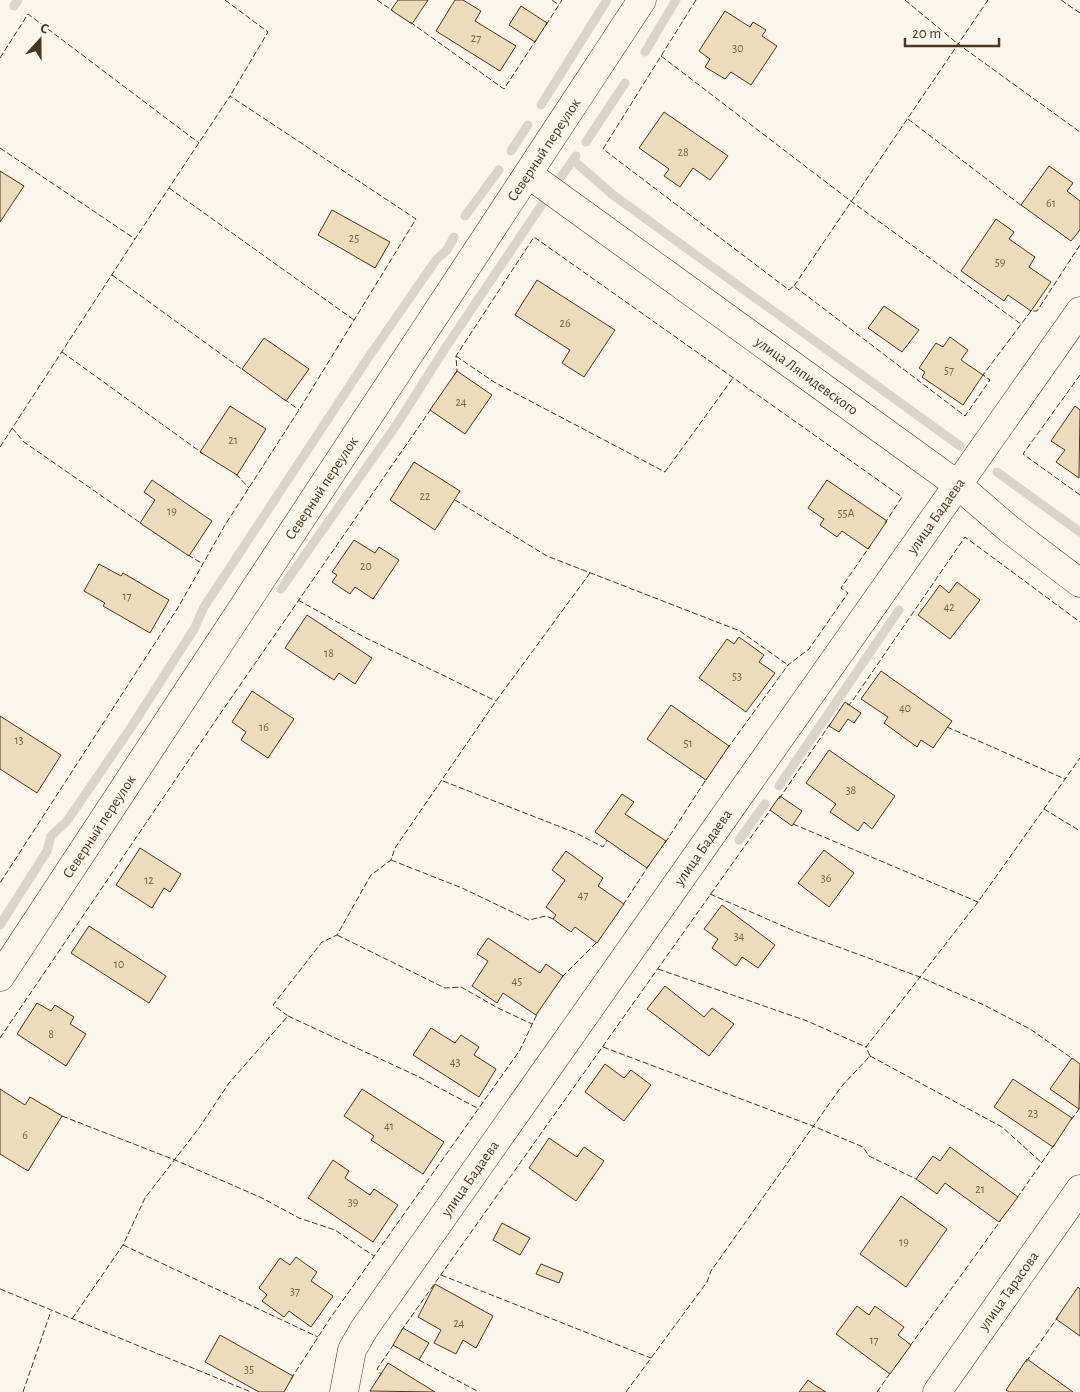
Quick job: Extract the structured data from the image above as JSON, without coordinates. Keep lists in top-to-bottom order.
{
  "streets": {
    "street": [
      "Северный переулок",
      "улица Ляпидевского",
      "улица Бадаева",
      "улица Тарасова"
    ]
  },
  "crossings": [
    ["Северный переулок", "улица Ляпидевского"],
    ["улица Ляпидевского", "улица Бадаева"]
  ],
  "house_numbers": [
    "27",
    "30",
    "28",
    "61",
    "25",
    "59",
    "26",
    "57",
    "24",
    "21",
    "22",
    "19",
    "55А",
    "20",
    "17",
    "42",
    "18",
    "53",
    "40",
    "16",
    "13",
    "51",
    "38",
    "36",
    "12",
    "47",
    "34",
    "10",
    "45",
    "8",
    "43",
    "23",
    "41",
    "6",
    "21",
    "39",
    "19",
    "37",
    "24",
    "17",
    "35"
  ],
  "scale_bar": "20 m",
  "north": "top"
}
